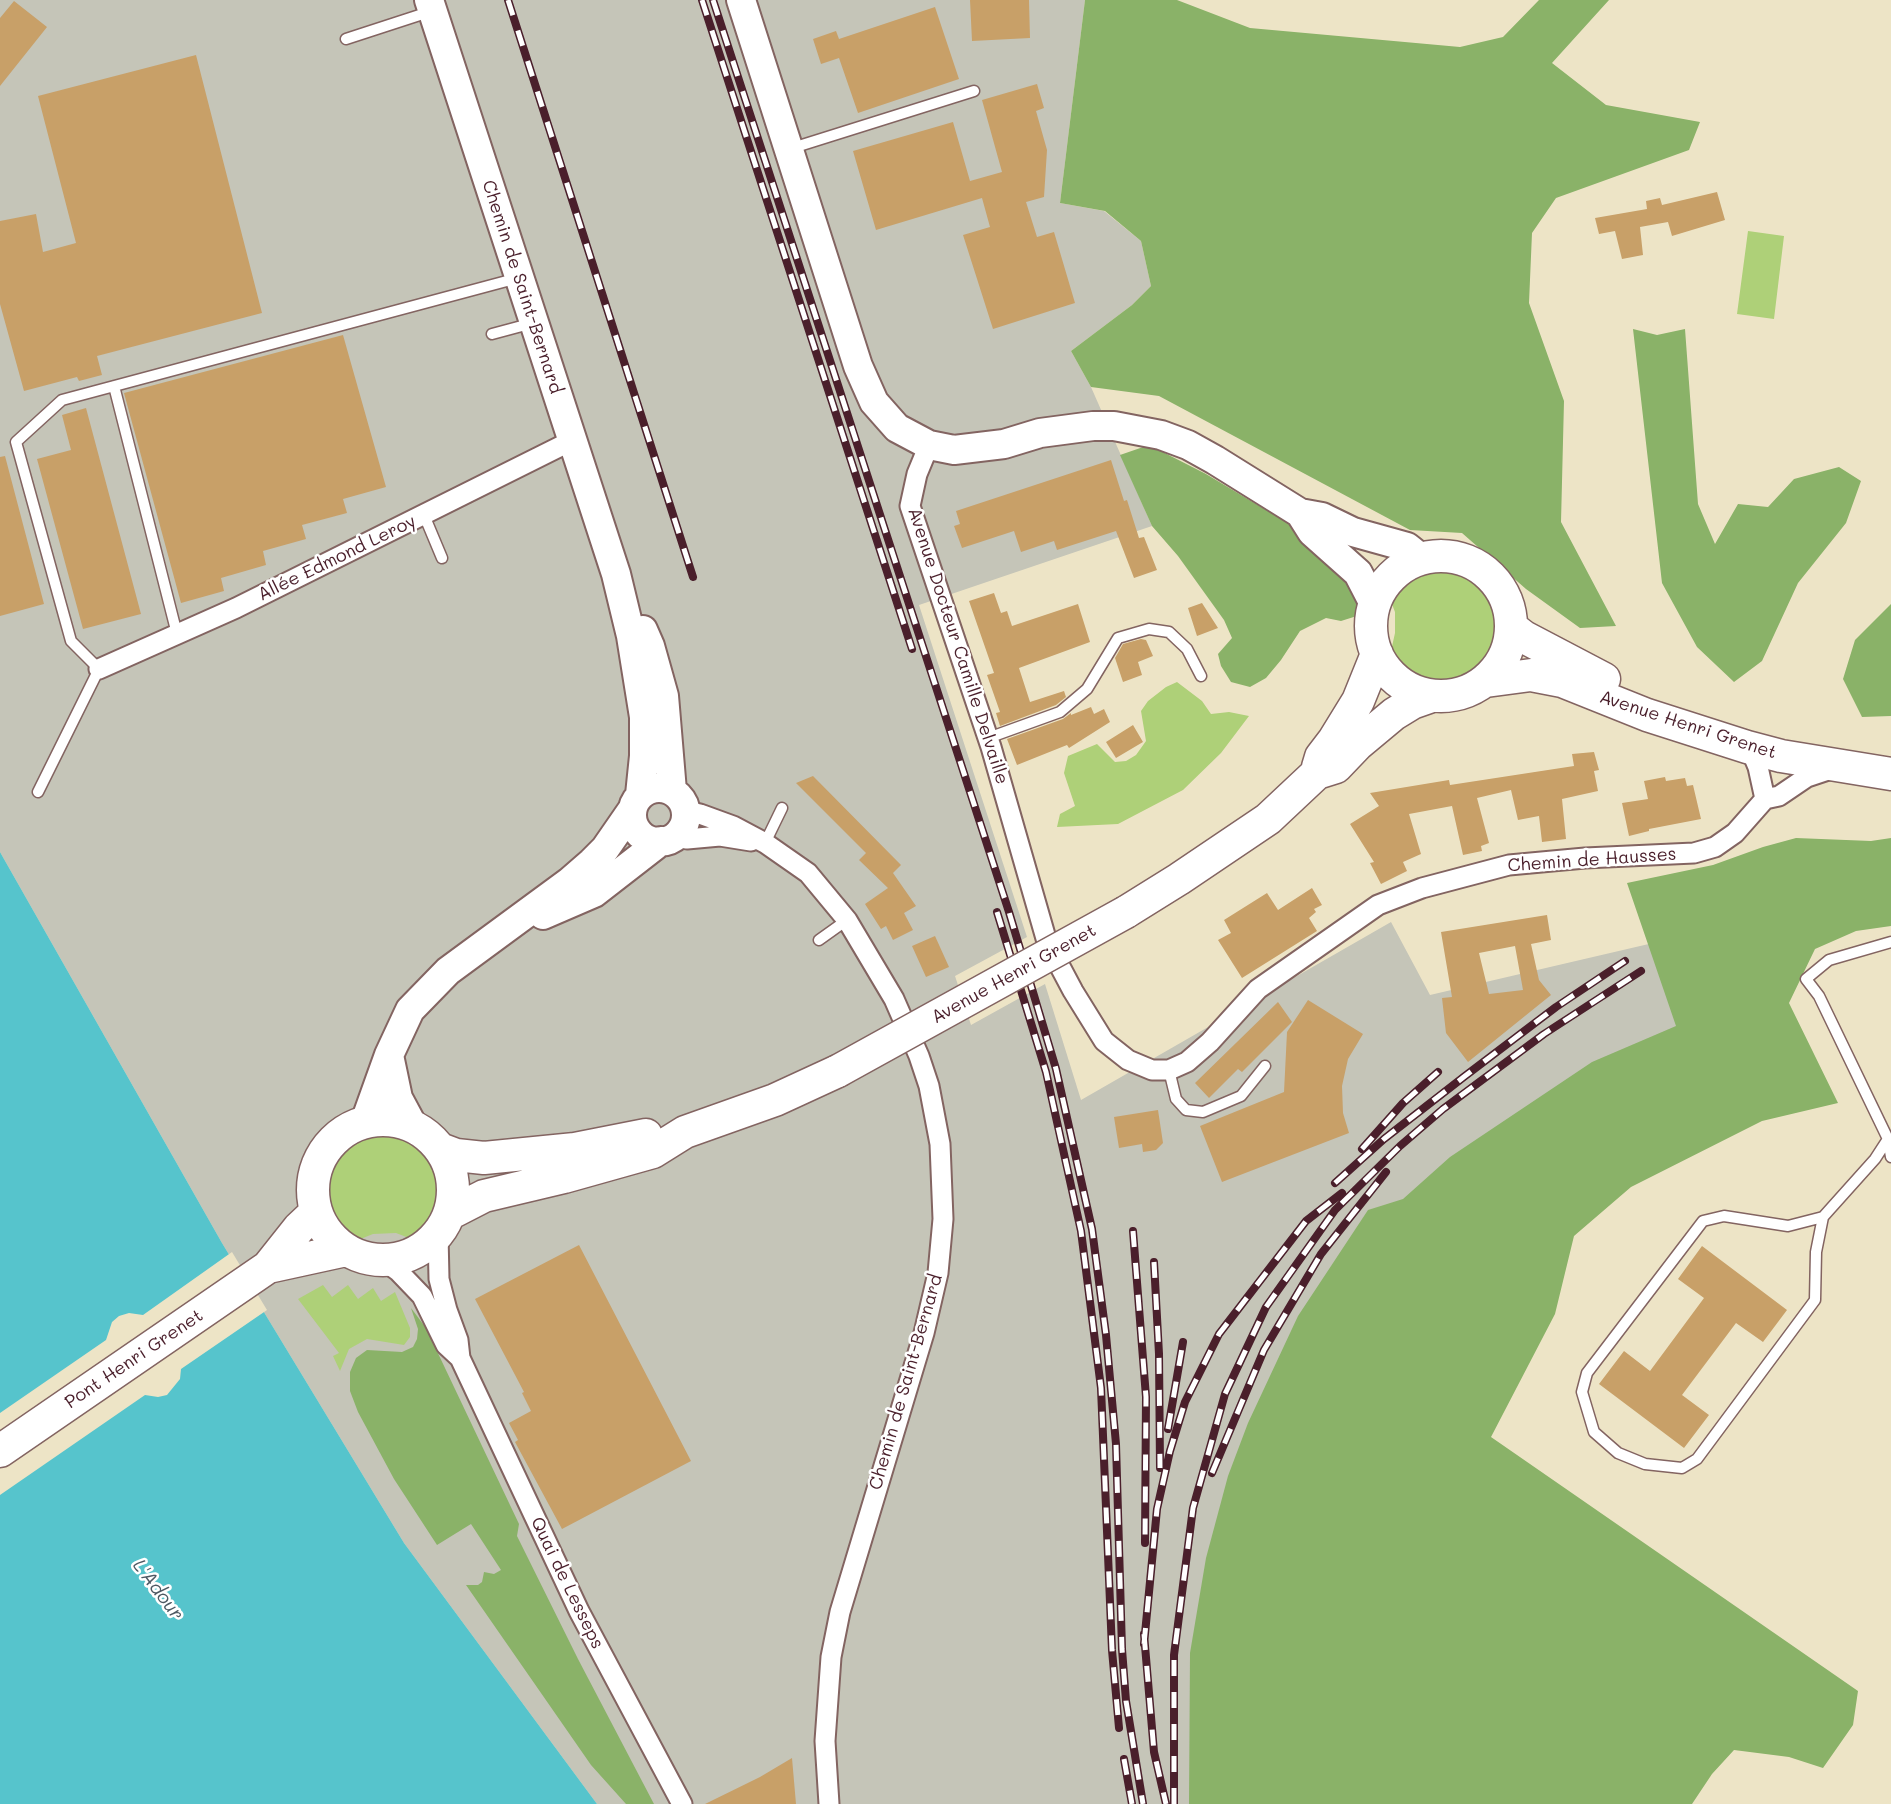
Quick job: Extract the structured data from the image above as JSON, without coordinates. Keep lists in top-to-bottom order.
{
  "streets": {
    "main road": ["Chemin de Saint-Bernard", "Avenue Henri Grenet", "Pont Henri Grenet"],
    "street": [
      "Allée Edmond Leroy",
      "Avenue Docteur Camille Delvaille",
      "Chemin de Hausses",
      "Quai de Lesseps"
    ]
  },
  "crossings": [
    ["Chemin de Saint-Bernard", "Allée Edmond Leroy"],
    ["Avenue Docteur Camille Delvaille", "Chemin de Hausses"],
    ["Avenue Henri Grenet", "Chemin de Hausses"],
    ["Avenue Henri Grenet", "Pont Henri Grenet"],
    ["Avenue Henri Grenet", "Quai de Lesseps"],
    ["Pont Henri Grenet", "Quai de Lesseps"]
  ],
  "water": ["L'Adour"]
}
